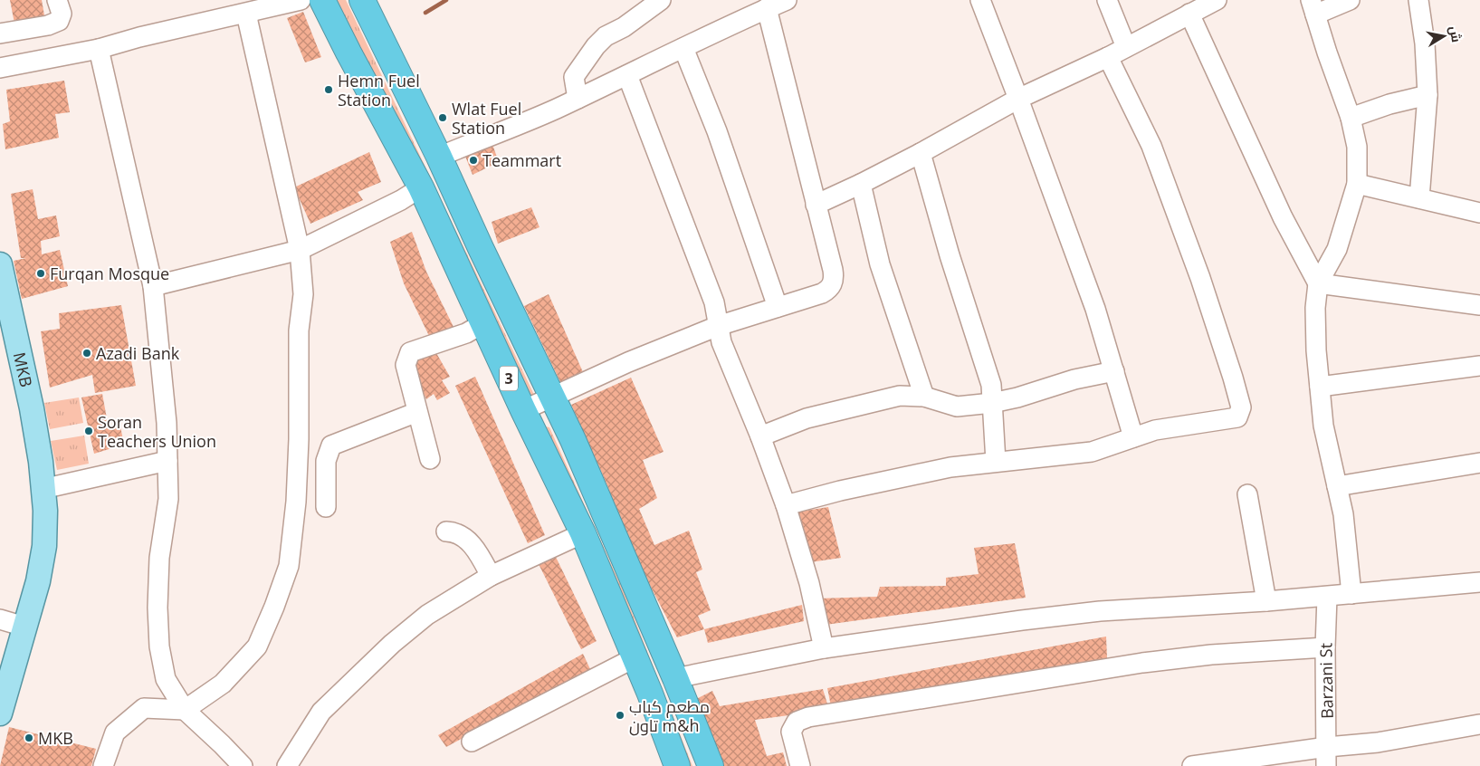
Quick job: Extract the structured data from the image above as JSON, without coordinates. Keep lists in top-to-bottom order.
{
  "streets": {
    "highway": ["3"],
    "main road": ["MKB"],
    "street": ["Barzani St"]
  },
  "places": [
    "Hemn Fuel Station",
    "Wlat Fuel Station",
    "Teammart",
    "Furqan Mosque",
    "Azadi Bank",
    "Soran Teachers Union",
    "مطعم كباب تاون m&h",
    "MKB"
  ],
  "north": "right"
}
